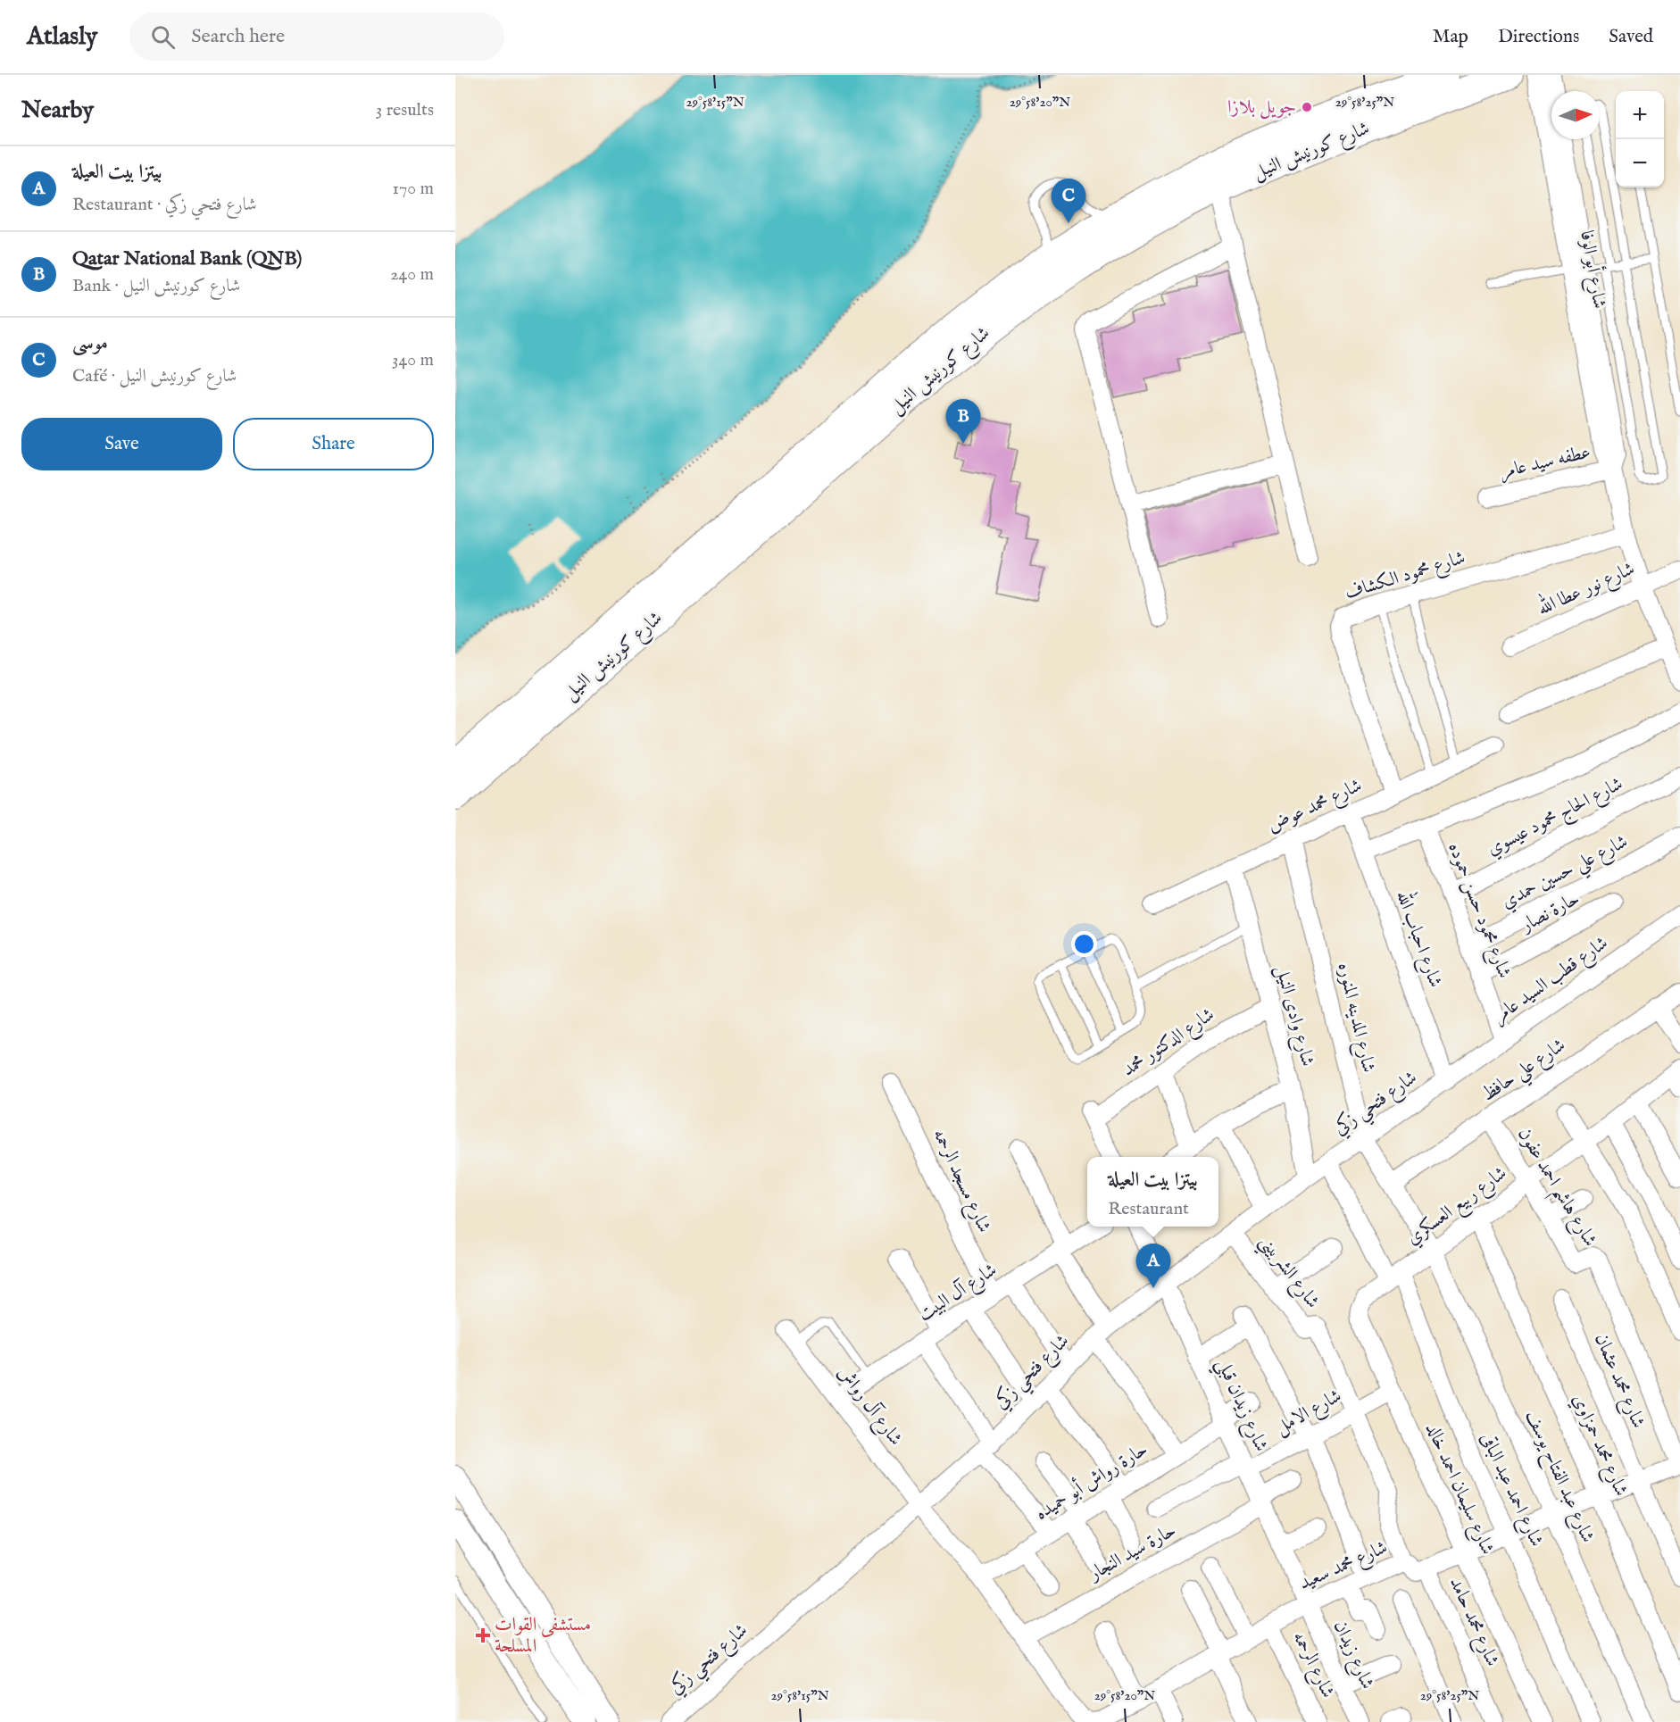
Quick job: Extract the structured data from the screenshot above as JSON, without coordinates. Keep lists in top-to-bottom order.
{
  "streets": {
    "highway": ["شارع كورنيش النيل"],
    "street": [
      "شارع أبو الوفا",
      "عطفه سيد عامر",
      "شارع محمود الكشاف",
      "شارع نور عطا الله",
      "شارع محمد عوض",
      "شارع الحاج محمود عيسوي",
      "شارع علي حسين حمدي",
      "شارع محمود حسن حموده",
      "حارة نصار",
      "شارع احباب الله",
      "شارع قطب السيد عامر",
      "شارع وادى النيل",
      "شارع المدينه المنوره",
      "شارع الدكتور محمد",
      "شارع علي حافظ",
      "شارع فتحي زكي",
      "شارع مسجد الرحمه",
      "شارع هاشم احمد عفون",
      "شارع ربيع العسكري",
      "شارع الشربيني",
      "شارع آل البيت",
      "شارع محمد عثمان",
      "شارع زيدان قبلي",
      "شارع آل رواش",
      "شارع الامل",
      "شارع محمد حمزاوي",
      "شارع عبد الفتاح يوسف",
      "حارة رواش أبو حميده",
      "شارع سليمان احمد خالد",
      "شارع احمد عبد الباقى",
      "حارة سيد النجار",
      "شارع محمد سعيد",
      "شارع محمد حامد",
      "شارع زيدان",
      "شارع الرحمه"
    ]
  },
  "crossings": [
    ["شارع أبو الوفا", "عطفه سيد عامر"],
    ["شارع أبو الوفا", "شارع محمود الكشاف"],
    ["شارع أبو الوفا", "شارع نور عطا الله"],
    ["شارع محمود الكشاف", "شارع محمد عوض"],
    ["شارع محمد عوض", "شارع احباب الله"],
    ["شارع محمد عوض", "شارع وادى النيل"],
    ["شارع محمد عوض", "شارع المدينه المنوره"],
    ["شارع الحاج محمود عيسوي", "شارع محمود حسن حموده"],
    ["شارع علي حسين حمدي", "شارع محمود حسن حموده"],
    ["شارع محمود حسن حموده", "حارة نصار"],
    ["شارع محمود حسن حموده", "شارع قطب السيد عامر"],
    ["شارع احباب الله", "شارع قطب السيد عامر"],
    ["شارع احباب الله", "شارع فتحي زكي"],
    ["شارع قطب السيد عامر", "شارع فتحي زكي"],
    ["شارع وادى النيل", "شارع الدكتور محمد"],
    ["شارع وادى النيل", "شارع فتحي زكي"],
    ["شارع المدينه المنوره", "شارع علي حافظ"],
    ["شارع المدينه المنوره", "شارع فتحي زكي"],
    ["شارع المدينه المنوره", "شارع ربيع العسكري"],
    ["شارع المدينه المنوره", "شارع عبد الفتاح يوسف"],
    ["شارع علي حافظ", "شارع هاشم احمد عفون"],
    ["شارع فتحي زكي", "شارع الشربيني"],
    ["شارع فتحي زكي", "شارع زيدان قبلي"],
    ["شارع فتحي زكي", "شارع آل رواش"],
    ["شارع فتحي زكي", "شارع احمد عبد الباقى"],
    ["شارع فتحي زكي", "شارع محمد سعيد"],
    ["شارع مسجد الرحمه", "شارع آل البيت"],
    ["شارع هاشم احمد عفون", "شارع ربيع العسكري"],
    ["شارع ربيع العسكري", "شارع محمد حمزاوي"],
    ["شارع ربيع العسكري", "شارع عبد الفتاح يوسف"],
    ["شارع ربيع العسكري", "شارع سليمان احمد خالد"],
    ["شارع ربيع العسكري", "شارع احمد عبد الباقى"],
    ["شارع الشربيني", "شارع الامل"],
    ["شارع آل البيت", "شارع آل رواش"],
    ["شارع زيدان قبلي", "شارع الامل"],
    ["شارع زيدان قبلي", "حارة رواش أبو حميده"],
    ["شارع زيدان قبلي", "حارة سيد النجار"],
    ["شارع زيدان قبلي", "شارع محمد سعيد"],
    ["شارع زيدان قبلي", "شارع زيدان"],
    ["شارع آل رواش", "شارع محمد سعيد"],
    ["شارع الامل", "شارع سليمان احمد خالد"],
    ["حارة رواش أبو حميده", "شارع محمد سعيد"],
    ["شارع سليمان احمد خالد", "شارع احمد عبد الباقى"],
    ["حارة سيد النجار", "شارع محمد سعيد"],
    ["شارع محمد سعيد", "شارع محمد حامد"],
    ["شارع محمد سعيد", "شارع زيدان"],
    ["شارع محمد سعيد", "شارع الرحمه"]
  ],
  "places": {
    "other": ["جويل بلازا"],
    "health": ["مستشفى القوات المسلحة"]
  },
  "north": "right",
  "page": {
    "header": "Atlasly",
    "search": "Search here",
    "nav": ["Map", "Directions", "Saved"],
    "heading": ["Nearby", "3 results"],
    "map_buttons": ["+", "−"],
    "list": [
      {
        "mark": "A",
        "name": "بيتزا بيت العيلة",
        "note": "Restaurant · شارع فتحي زكي",
        "value": "170 m"
      },
      {
        "mark": "B",
        "name": "Qatar National Bank (QNB)",
        "note": "Bank · شارع كورنيش النيل",
        "value": "240 m"
      },
      {
        "mark": "C",
        "name": "موسى",
        "note": "Café · شارع كورنيش النيل",
        "value": "340 m"
      }
    ],
    "pins": ["C", "B", "A"],
    "buttons": ["Save", "Share"],
    "popup": ["بيتزا بيت العيلة", "Restaurant"]
  },
  "coordinates": ["29°58'15\"N", "29°58'20\"N", "29°58'25\"N"]
}
